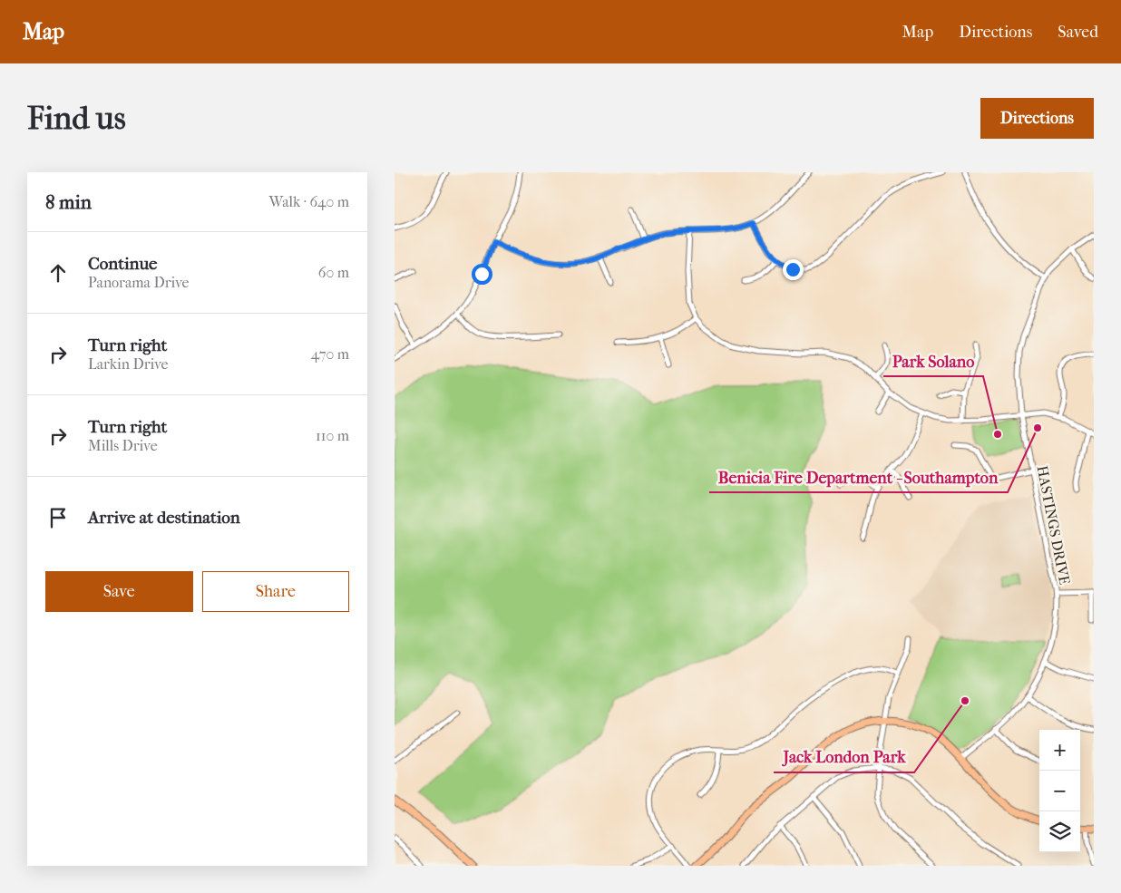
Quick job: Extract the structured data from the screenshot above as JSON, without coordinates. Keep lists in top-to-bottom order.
{
  "streets": {
    "street": ["HASTINGS DRIVE"]
  },
  "places": ["Benicia Fire Department - Southampton", "Park Solano", "Jack London Park"],
  "page": {
    "header": "Map",
    "nav": ["Map", "Directions", "Saved"],
    "buttons": [
      "Directions",
      ["Save", "Share"]
    ],
    "title": "Find us",
    "heading": ["8 min", "Walk · 640 m"],
    "list": [
      ["Continue", "Panorama Drive", "60 m"],
      ["Turn right", "Larkin Drive", "470 m"],
      ["Turn right", "Mills Drive", "110 m"],
      "Arrive at destination"
    ],
    "map_buttons": ["+", "−"]
  }
}
